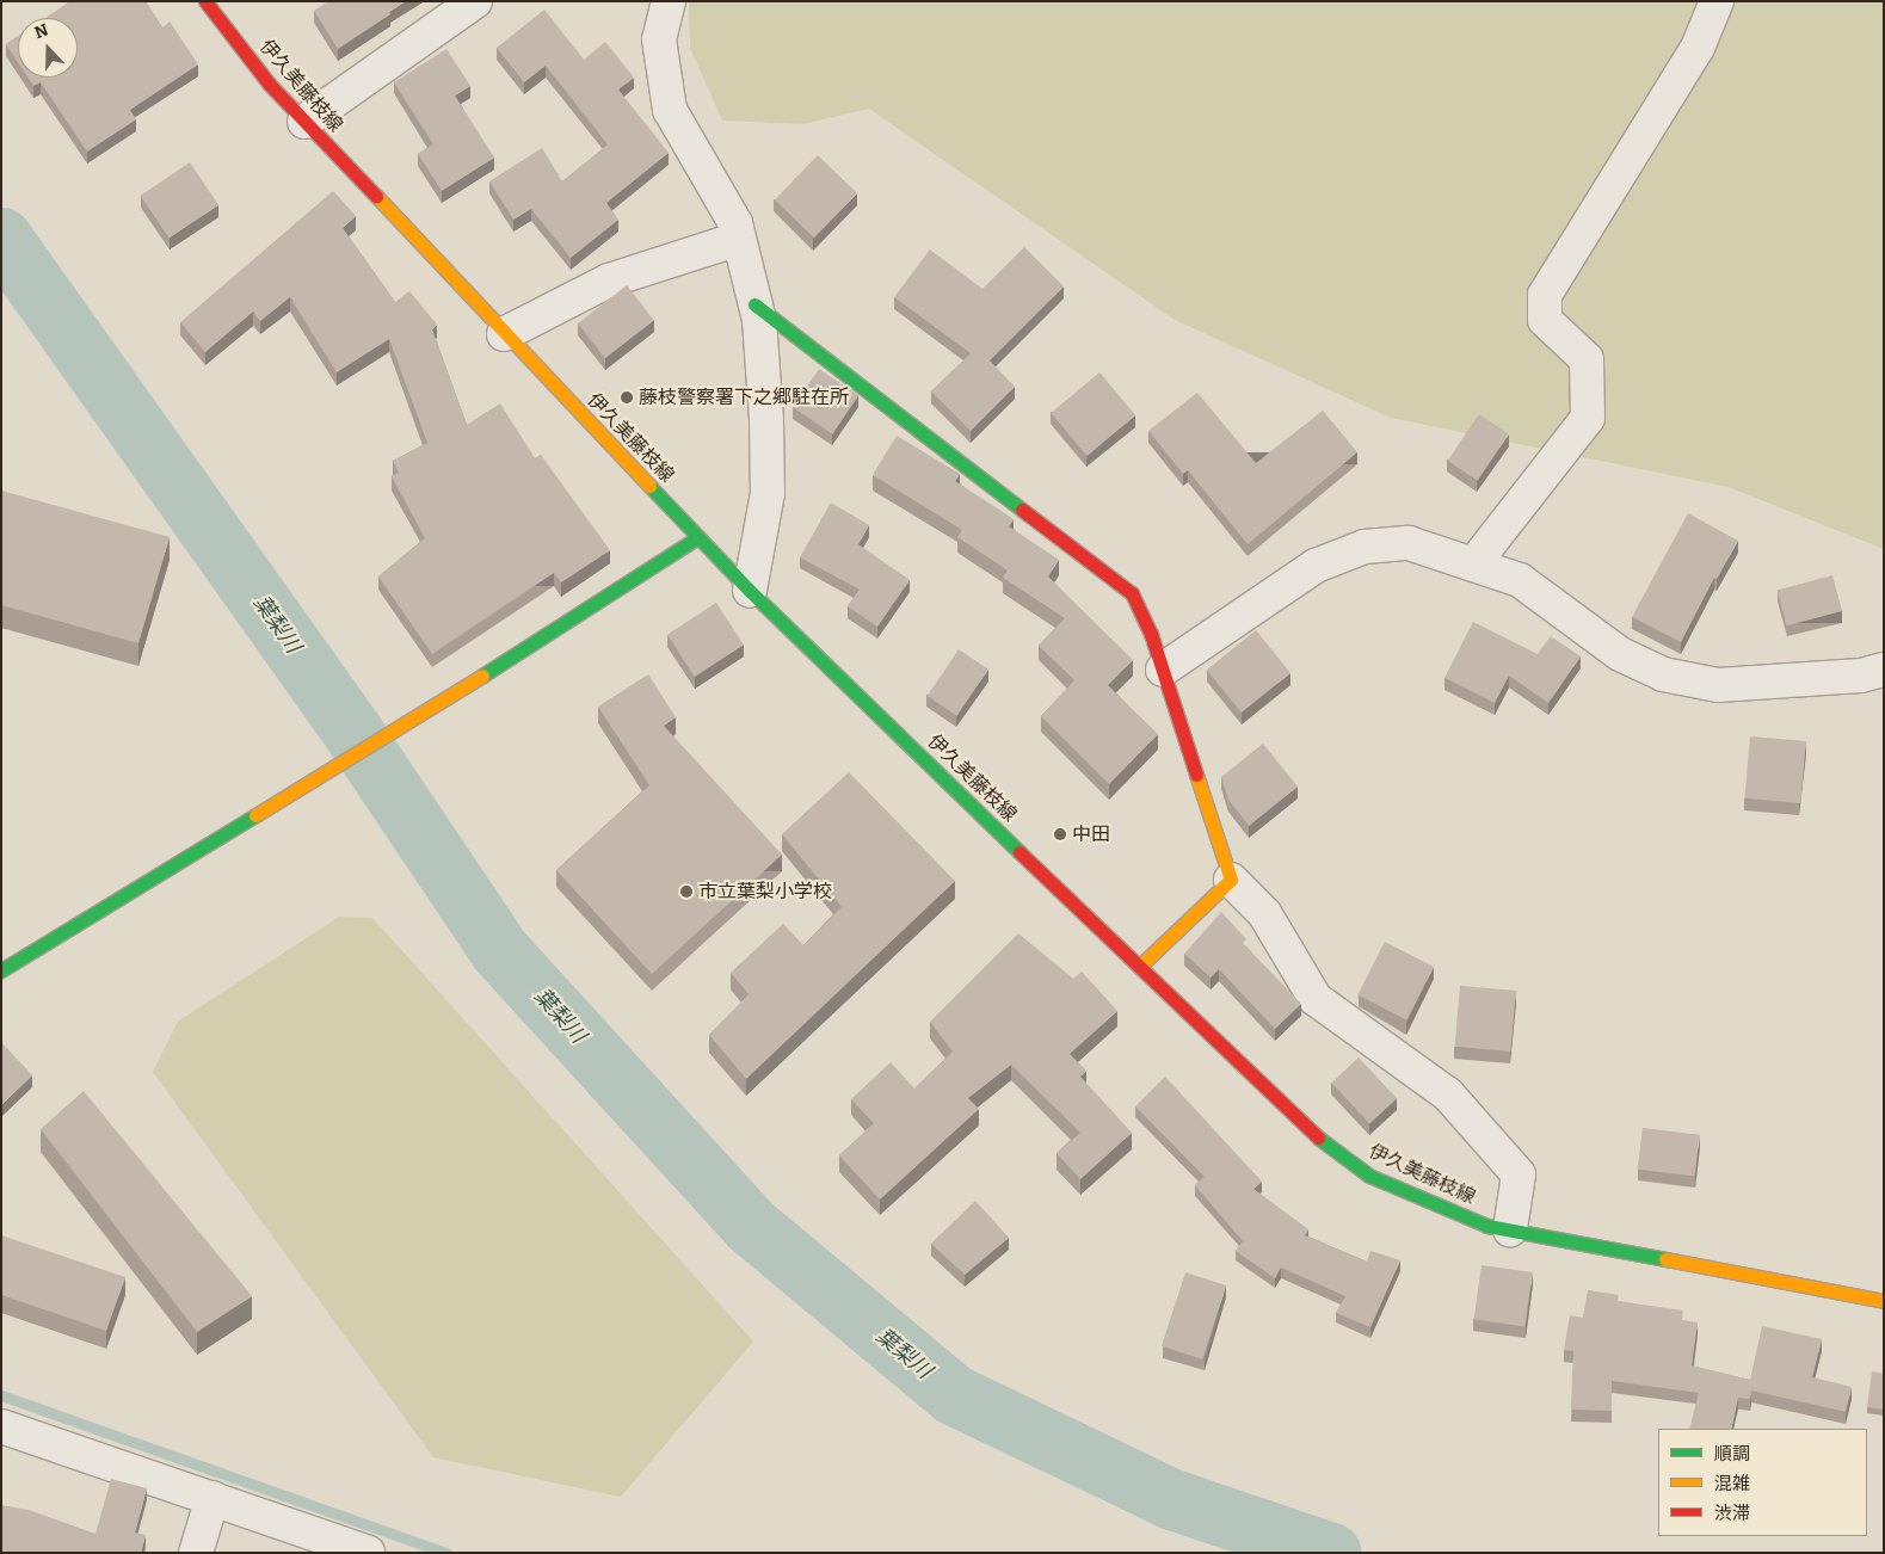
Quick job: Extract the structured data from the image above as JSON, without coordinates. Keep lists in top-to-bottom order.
{
  "streets": {
    "main road": ["伊久美藤枝線"]
  },
  "water": ["葉梨川"],
  "places": ["藤枝警察署下之郷駐在所", "中田", "市立葉梨小学校"],
  "legend": ["順調", "混雑", "渋滞"],
  "north": "top"
}
